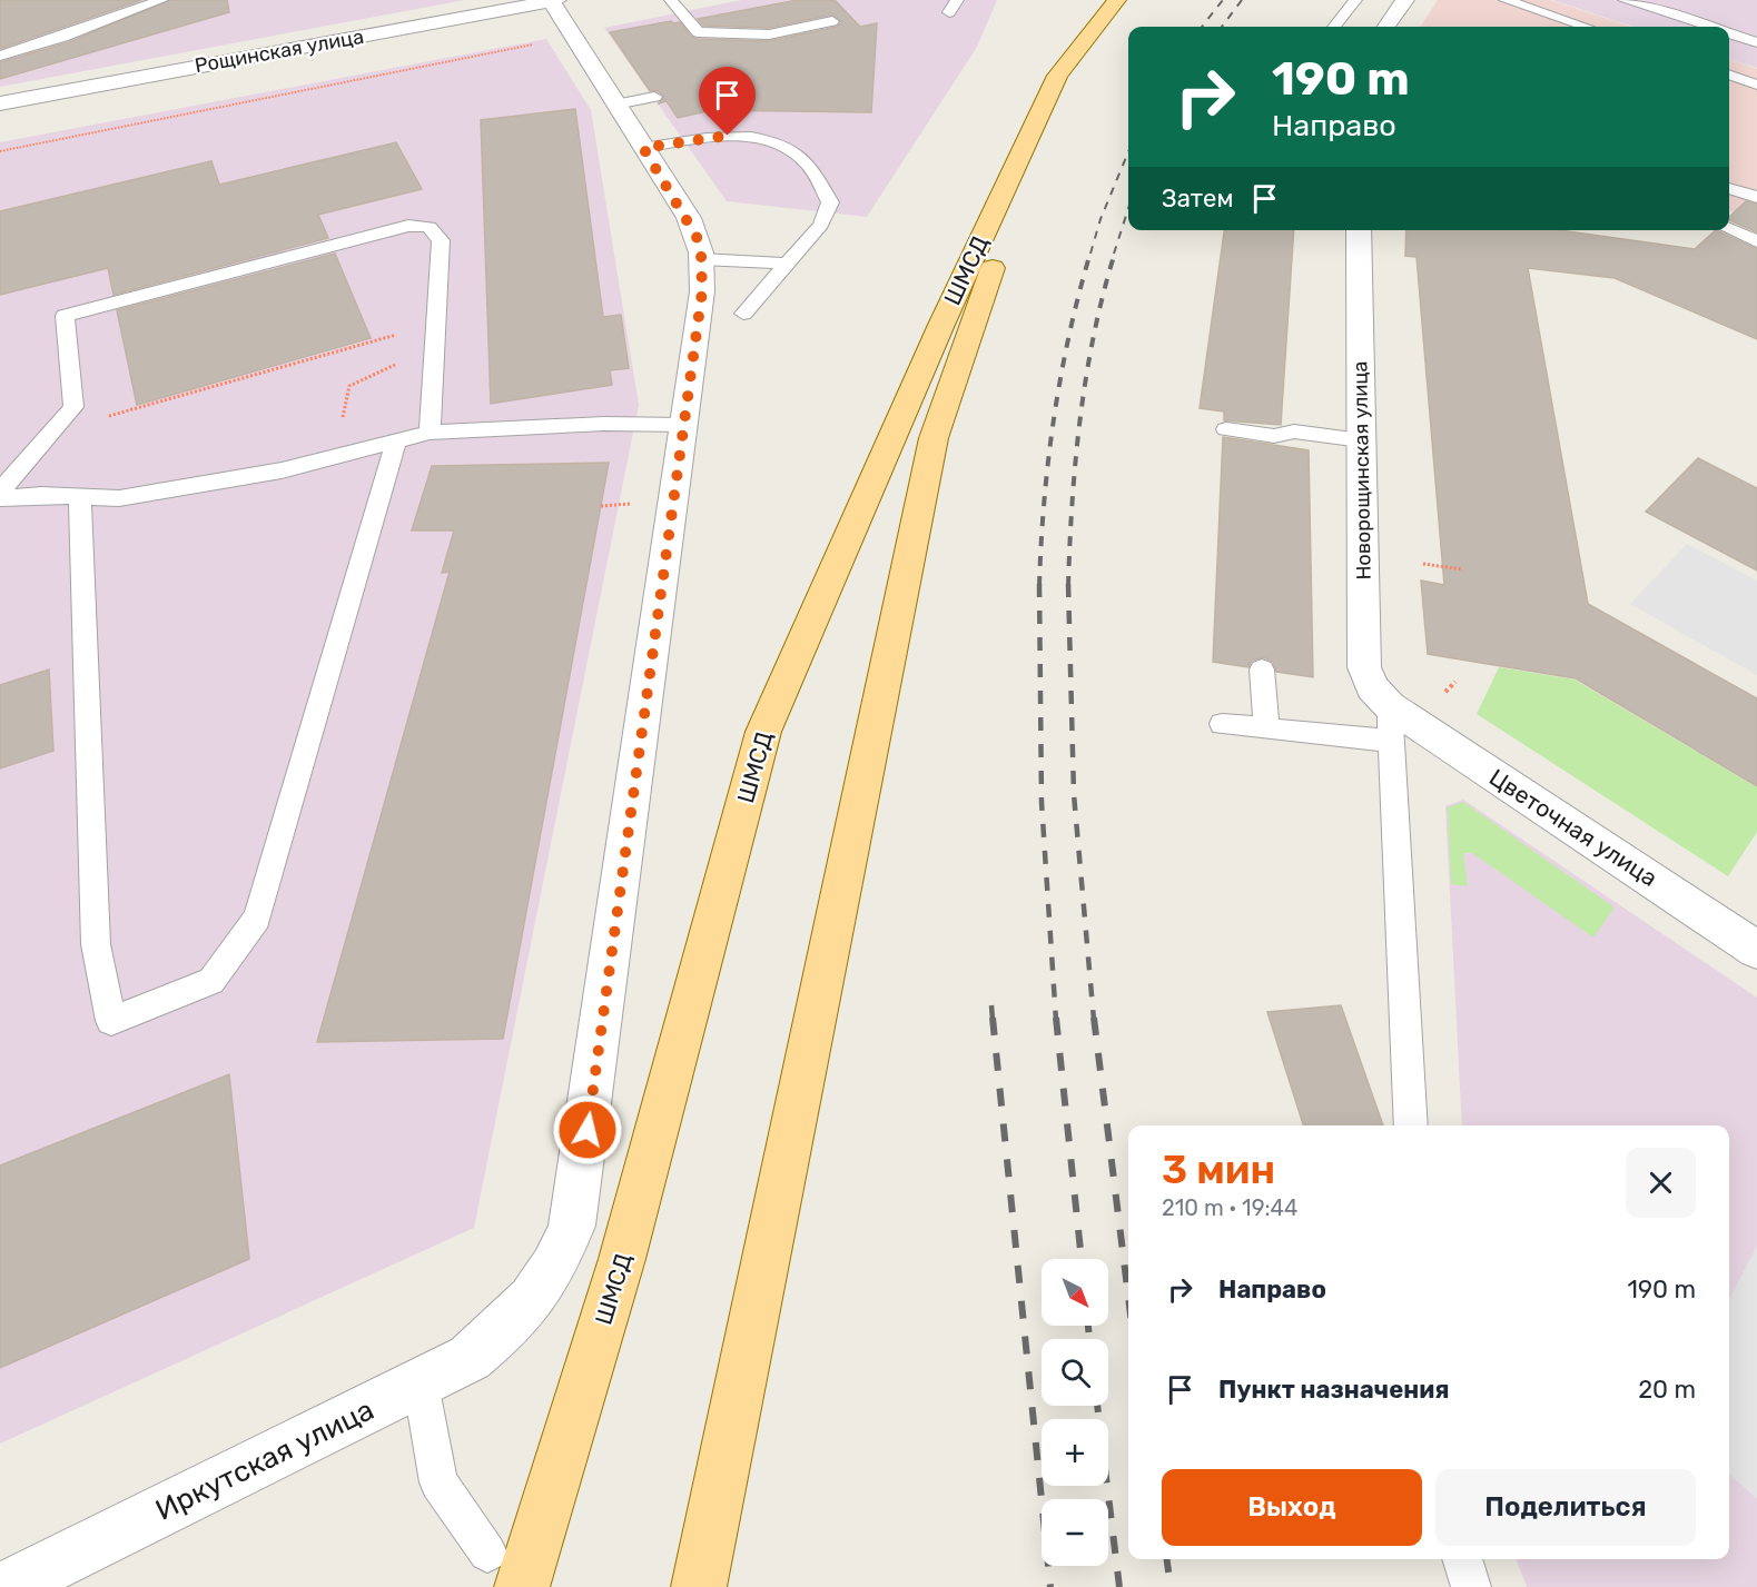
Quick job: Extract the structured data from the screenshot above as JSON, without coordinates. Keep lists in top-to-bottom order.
{
  "streets": {
    "main road": ["ШМСД"],
    "street": [
      "Рощинская улица",
      "Новорощинская улица",
      "Цветочная улица",
      "Иркутская улица"
    ]
  },
  "crossings": [
    ["Новорощинская улица", "Цветочная улица"]
  ],
  "north": "bottom right",
  "page": {
    "turn": ["190 m", "Направо"],
    "then": "Затем",
    "heading": ["3 мин", "210 m · 19:44"],
    "list": [
      {
        "name": "Направо",
        "value": "190 m"
      },
      {
        "name": "Пункт назначения",
        "value": "20 m"
      }
    ],
    "map_buttons": ["+", "−"],
    "buttons": ["Выход", "Поделиться"]
  }
}
